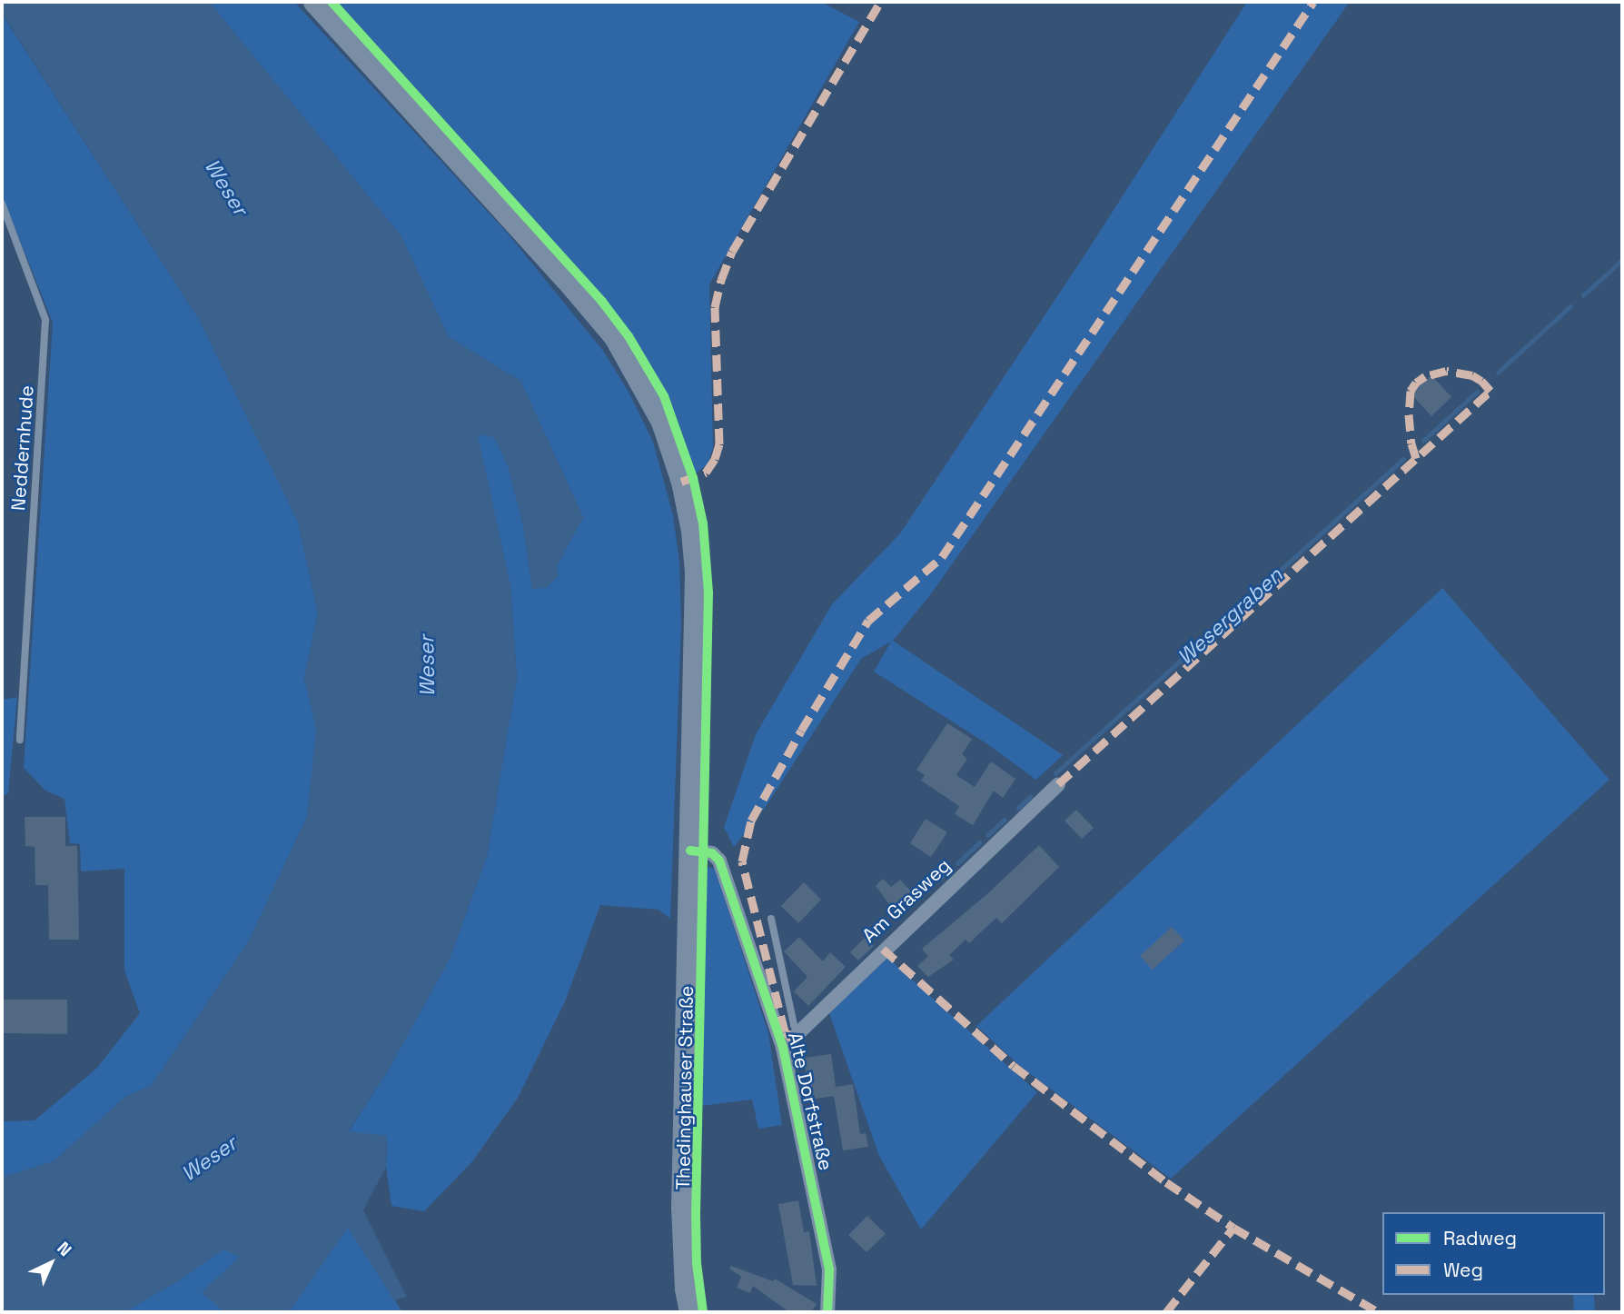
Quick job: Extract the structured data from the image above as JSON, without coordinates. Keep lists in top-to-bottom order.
{
  "streets": {
    "main road": ["Thedinghauser Straße"],
    "street": ["Am Grasweg", "Alte Dorfstraße"],
    "lane": ["Neddernhude"]
  },
  "crossings": [
    ["Am Grasweg", "Alte Dorfstraße"],
    ["Thedinghauser Straße", "Alte Dorfstraße"]
  ],
  "water": ["Weser", "Wesergraben"],
  "legend": ["Radweg", "Weg"],
  "north": "top right"
}
